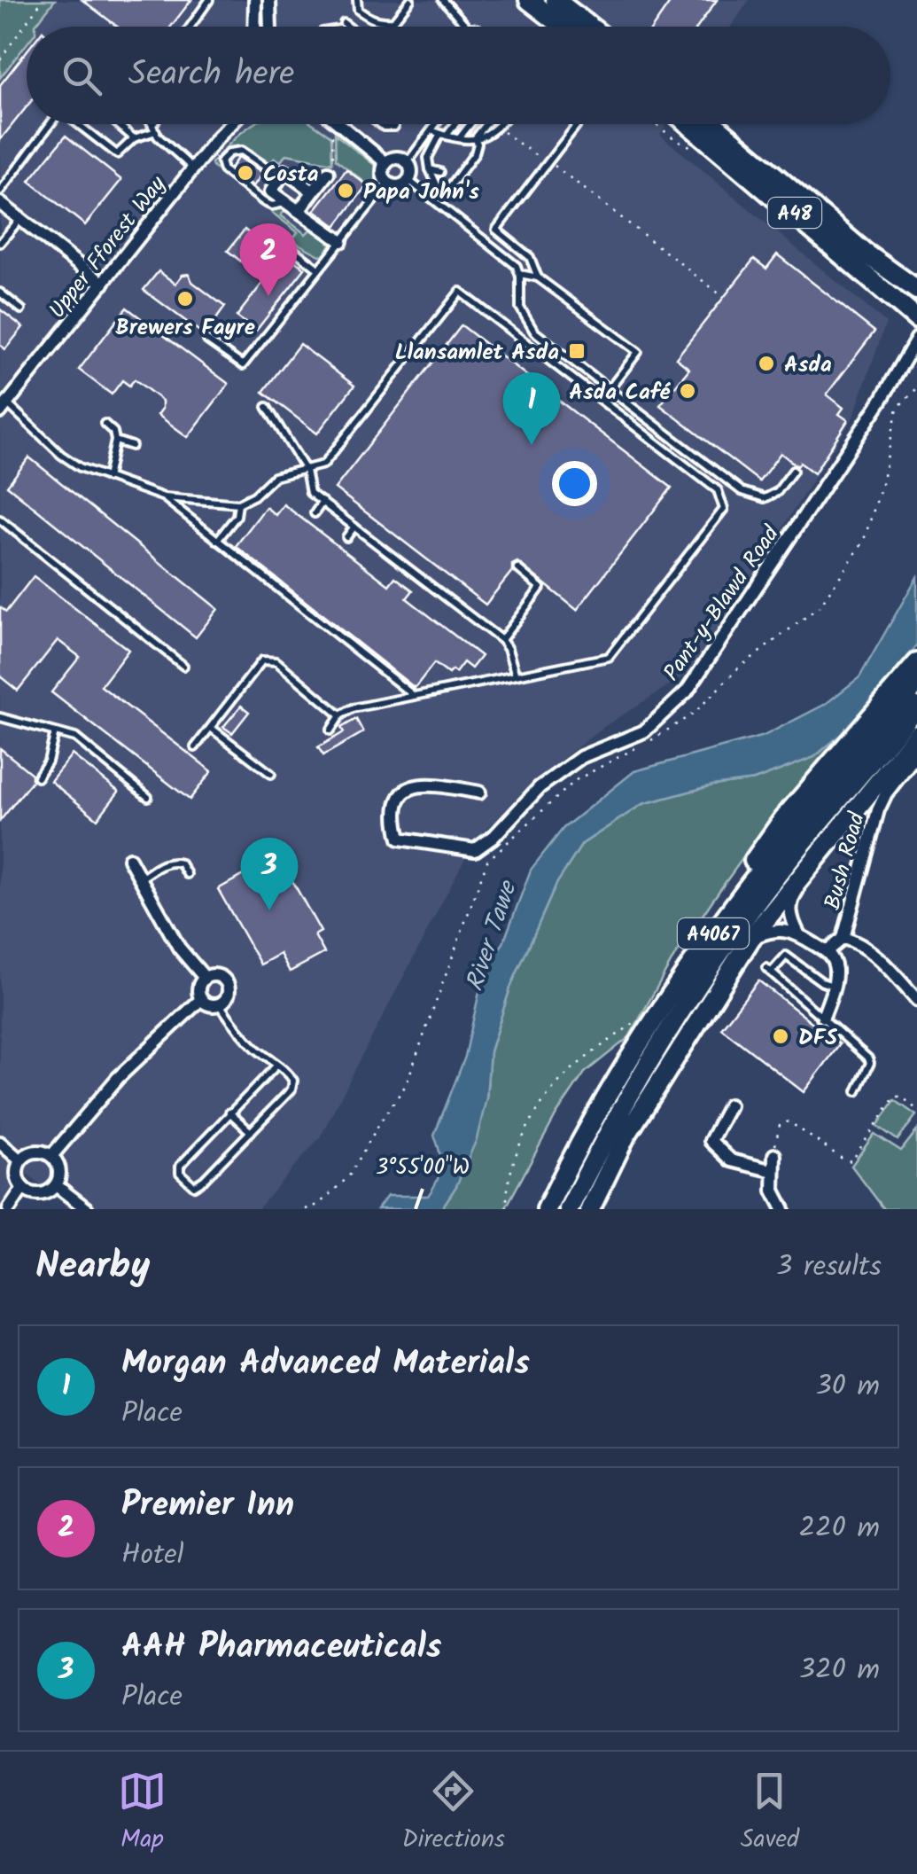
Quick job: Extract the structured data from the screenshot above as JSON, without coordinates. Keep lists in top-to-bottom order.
{
  "streets": {
    "main road": ["A48", "A4067"],
    "street": ["Upper Fforest Way", "Pant-y-Blawd Road", "Bush Road"]
  },
  "water": ["River Tawe"],
  "places": {
    "other": [
      "Costa",
      "Papa John's",
      "Brewers Fayre",
      "Asda",
      "Asda Café",
      "DFS"
    ],
    "transit": ["Llansamlet Asda"]
  },
  "page": {
    "search": "Search here",
    "pins": ["2", "1", "3"],
    "heading": ["Nearby", "3 results"],
    "list": [
      {
        "mark": "1",
        "name": "Morgan Advanced Materials",
        "note": "Place",
        "value": "30 m"
      },
      {
        "mark": "2",
        "name": "Premier Inn",
        "note": "Hotel",
        "value": "220 m"
      },
      {
        "mark": "3",
        "name": "AAH Pharmaceuticals",
        "note": "Place",
        "value": "320 m"
      }
    ],
    "nav": ["Map", "Directions", "Saved"]
  },
  "coordinates": ["3°55'00\"W"]
}
